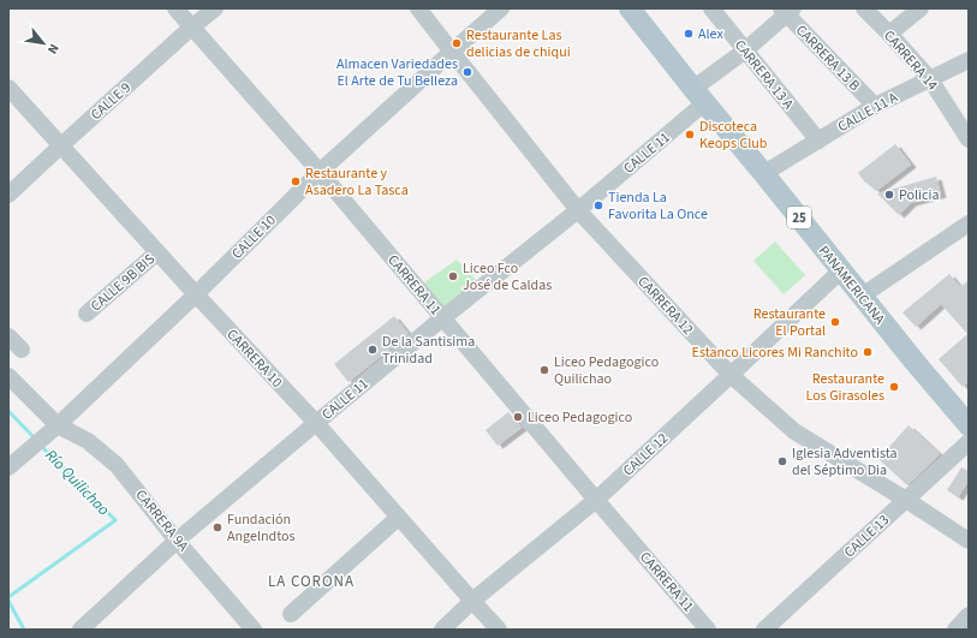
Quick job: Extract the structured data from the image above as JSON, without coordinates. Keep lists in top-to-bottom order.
{
  "streets": {
    "main road": ["25", "PANAMERICANA"],
    "street": [
      "CARRERA 13 B",
      "CARRERA 14",
      "CARRERA 13 A",
      "CALLE 9",
      "CALLE 11 A",
      "CALLE 11",
      "CALLE 10",
      "CALLE 9B BIS",
      "CARRERA 11",
      "CARRERA 12",
      "CARRERA 10",
      "CALLE 12",
      "CARRERA 9A",
      "CALLE 13"
    ]
  },
  "crossings": [
    ["CARRERA 13 B", "CALLE 11 A"],
    ["CARRERA 13 B", "CALLE 11"],
    ["CARRERA 14", "CALLE 11 A"],
    ["CARRERA 13 A", "CALLE 11 A"],
    ["CARRERA 13 A", "CALLE 11"],
    ["CALLE 9", "CARRERA 11"],
    ["CALLE 9", "CARRERA 10"],
    ["CALLE 11 A", "PANAMERICANA"],
    ["CALLE 11", "CARRERA 11"],
    ["CALLE 11", "PANAMERICANA"],
    ["CALLE 11", "CARRERA 12"],
    ["CALLE 11", "CARRERA 10"],
    ["CALLE 11", "CARRERA 9A"],
    ["CALLE 10", "CARRERA 11"],
    ["CALLE 10", "CARRERA 12"],
    ["CALLE 10", "CARRERA 10"],
    ["CALLE 10", "CARRERA 9A"],
    ["CALLE 9B BIS", "CARRERA 10"],
    ["CARRERA 11", "CALLE 12"],
    ["PANAMERICANA", "CALLE 12"],
    ["CARRERA 12", "CALLE 12"],
    ["CARRERA 12", "CALLE 13"],
    ["CARRERA 10", "CALLE 12"]
  ],
  "districts": ["LA CORONA"],
  "water": ["Río Quilichao"],
  "places": [
    "Alex",
    "Restaurante Las delicias de chiqui",
    "Almacen Variedades El Arte de Tu Belleza",
    "Discoteca Keops Club",
    "Restaurante y Asadero La Tasca",
    "Policia",
    "Tienda La Favorita La Once",
    "Liceo Fco José de Caldas",
    "Restaurante El Portal",
    "De la Santisima Trinidad",
    "Estanco Licores Mi Ranchito",
    "Liceo Pedagogico Quilichao",
    "Restaurante Los Girasoles",
    "Liceo Pedagogico",
    "Iglesia Adventista del Séptimo Dia",
    "Fundación Angelndtos"
  ],
  "north": "bottom right"
}
